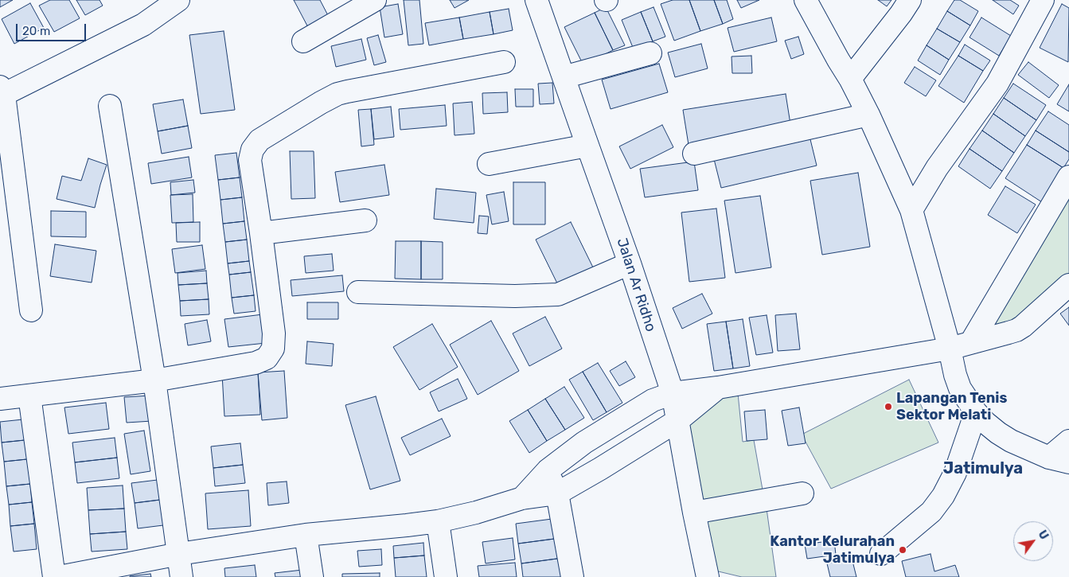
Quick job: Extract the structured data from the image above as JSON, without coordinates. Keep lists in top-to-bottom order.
{
  "streets": {
    "street": ["Jalan Ar Ridho"]
  },
  "districts": ["Jatimulya"],
  "places": ["Lapangan Tenis Sektor Melati", "Kantor Kelurahan Jatimulya"],
  "scale_bar": "20 m",
  "north": "top right"
}
